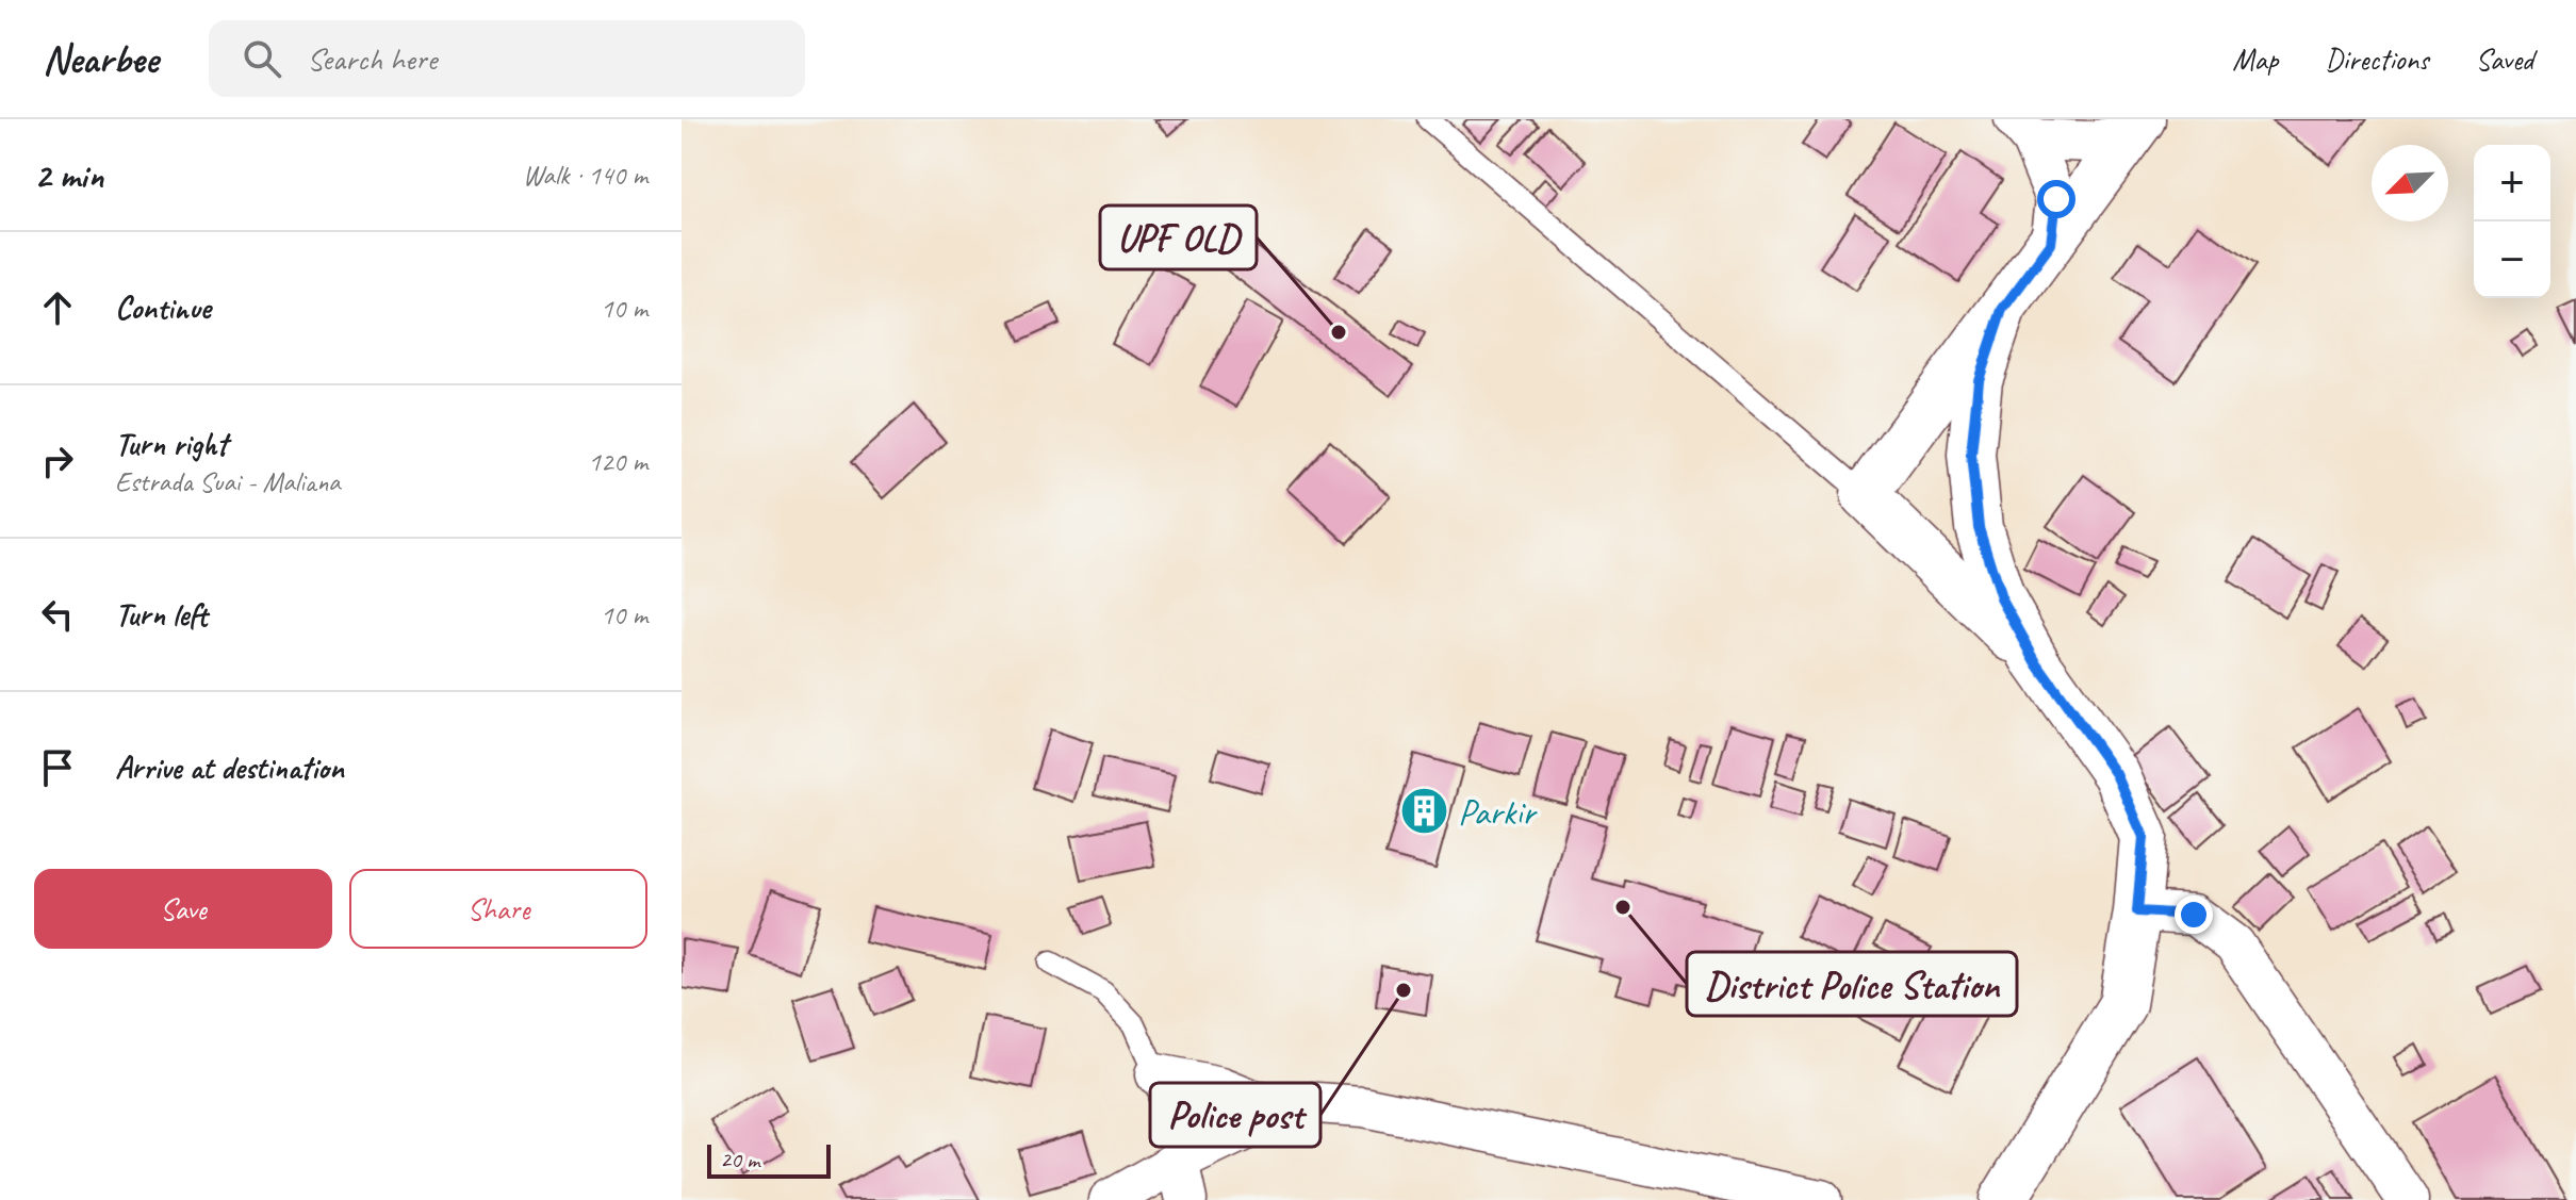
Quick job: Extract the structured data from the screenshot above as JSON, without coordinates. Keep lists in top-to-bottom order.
{
  "places": {
    "other": ["UPF OLD", "District Police Station", "Police post"],
    "building": ["Parkir"]
  },
  "scale_bar": "20 m",
  "north": "bottom left",
  "page": {
    "header": "Nearbee",
    "search": "Search here",
    "nav": ["Map", "Directions", "Saved"],
    "heading": ["2 min", "Walk · 140 m"],
    "map_buttons": ["+", "−"],
    "list": [
      ["Continue", "10 m"],
      ["Turn right", "Estrada Suai - Maliana", "120 m"],
      ["Turn left", "10 m"],
      "Arrive at destination"
    ],
    "buttons": ["Save", "Share"],
    "scale": "20 m"
  }
}
